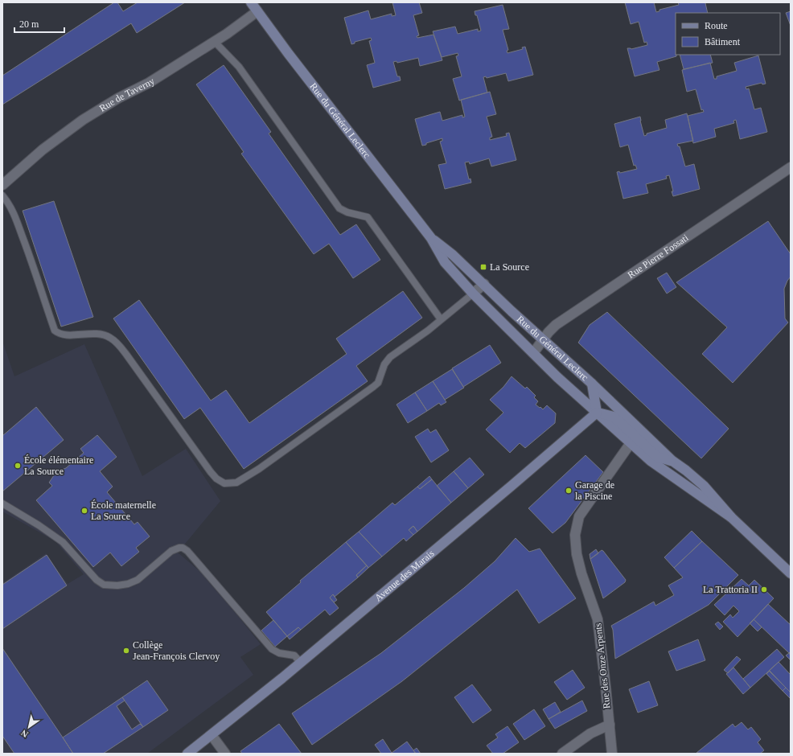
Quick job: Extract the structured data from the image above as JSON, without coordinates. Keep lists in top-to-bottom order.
{
  "streets": {
    "main road": ["Rue du Général Leclerc", "Avenue des Marais"],
    "street": ["Rue de Taverny", "Rue Pierre Fossati", "Rue des Onze Arpents"]
  },
  "crossings": [
    ["Rue de Taverny", "Rue du Général Leclerc"],
    ["Rue du Général Leclerc", "Rue Pierre Fossati"],
    ["Rue du Général Leclerc", "Avenue des Marais"],
    ["Rue du Général Leclerc", "Rue des Onze Arpents"]
  ],
  "places": {
    "transit": ["La Source"],
    "other": [
      "École élémentaire La Source",
      "Garage de la Piscine",
      "École maternelle La Source",
      "La Trattoria II",
      "Collège Jean-François Clervoy"
    ]
  },
  "legend": ["Route", "Bâtiment"],
  "scale_bar": "20 m",
  "north": "bottom left"
}
